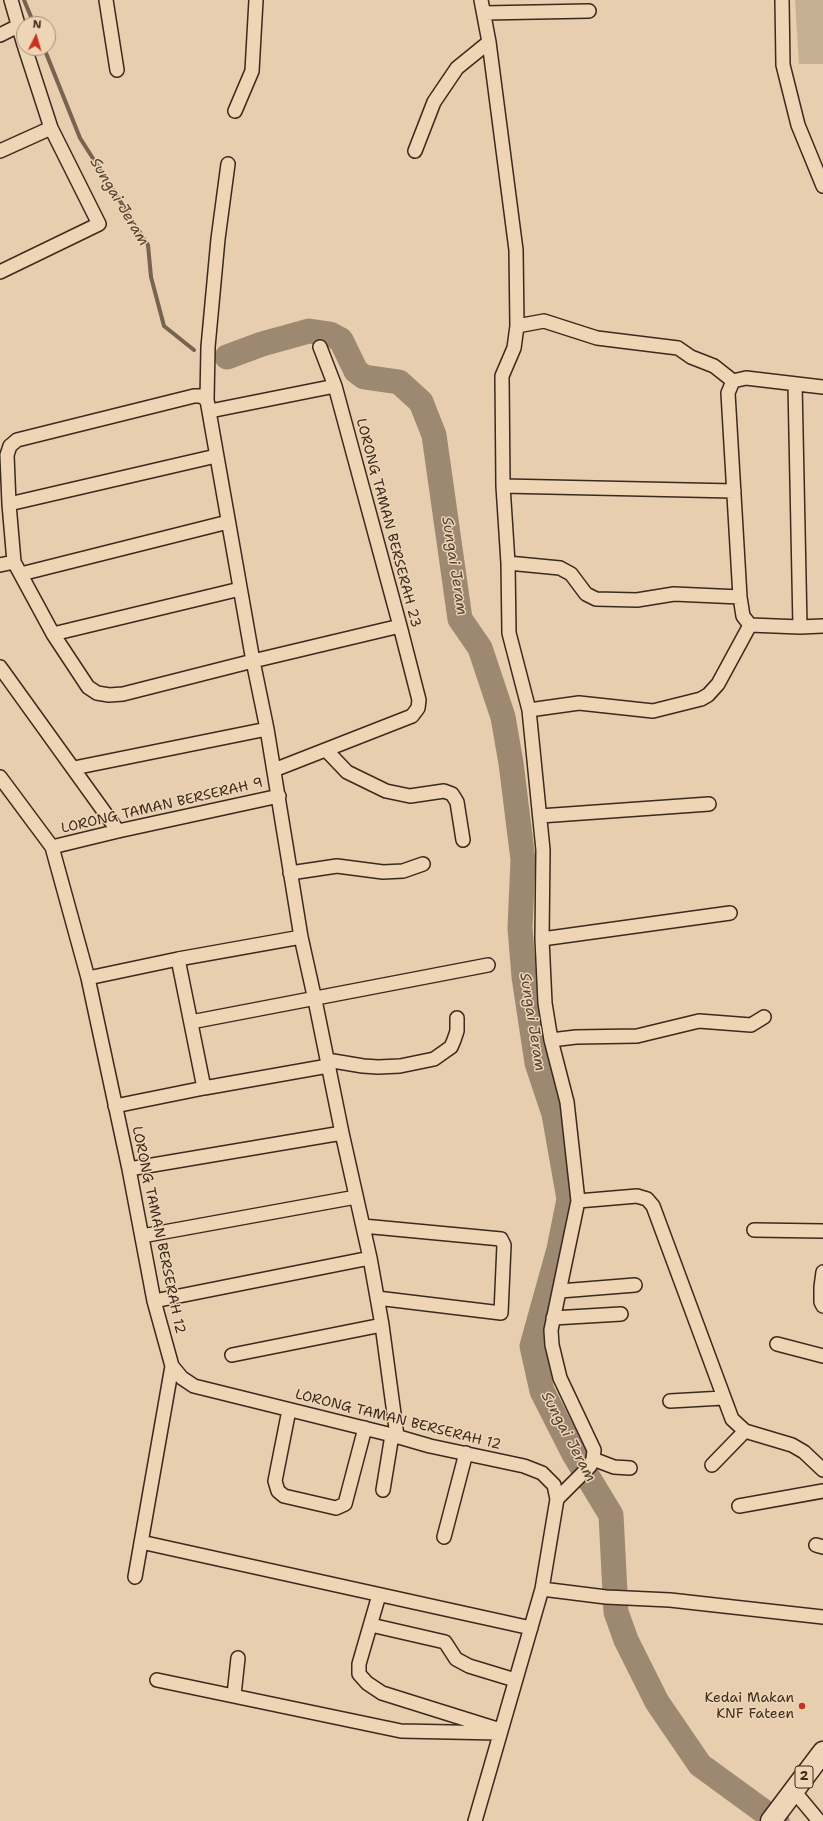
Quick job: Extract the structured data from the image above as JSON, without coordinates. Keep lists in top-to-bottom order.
{
  "streets": {
    "highway": ["2"],
    "street": ["LORONG TAMAN BERSERAH 23", "LORONG TAMAN BERSERAH 9", "LORONG TAMAN BERSERAH 12"]
  },
  "crossings": [
    ["LORONG TAMAN BERSERAH 9", "LORONG TAMAN BERSERAH 12"]
  ],
  "water": ["Sungai Jeram"],
  "places": ["Kedai Makan KNF Fateen"],
  "north": "top"
}
